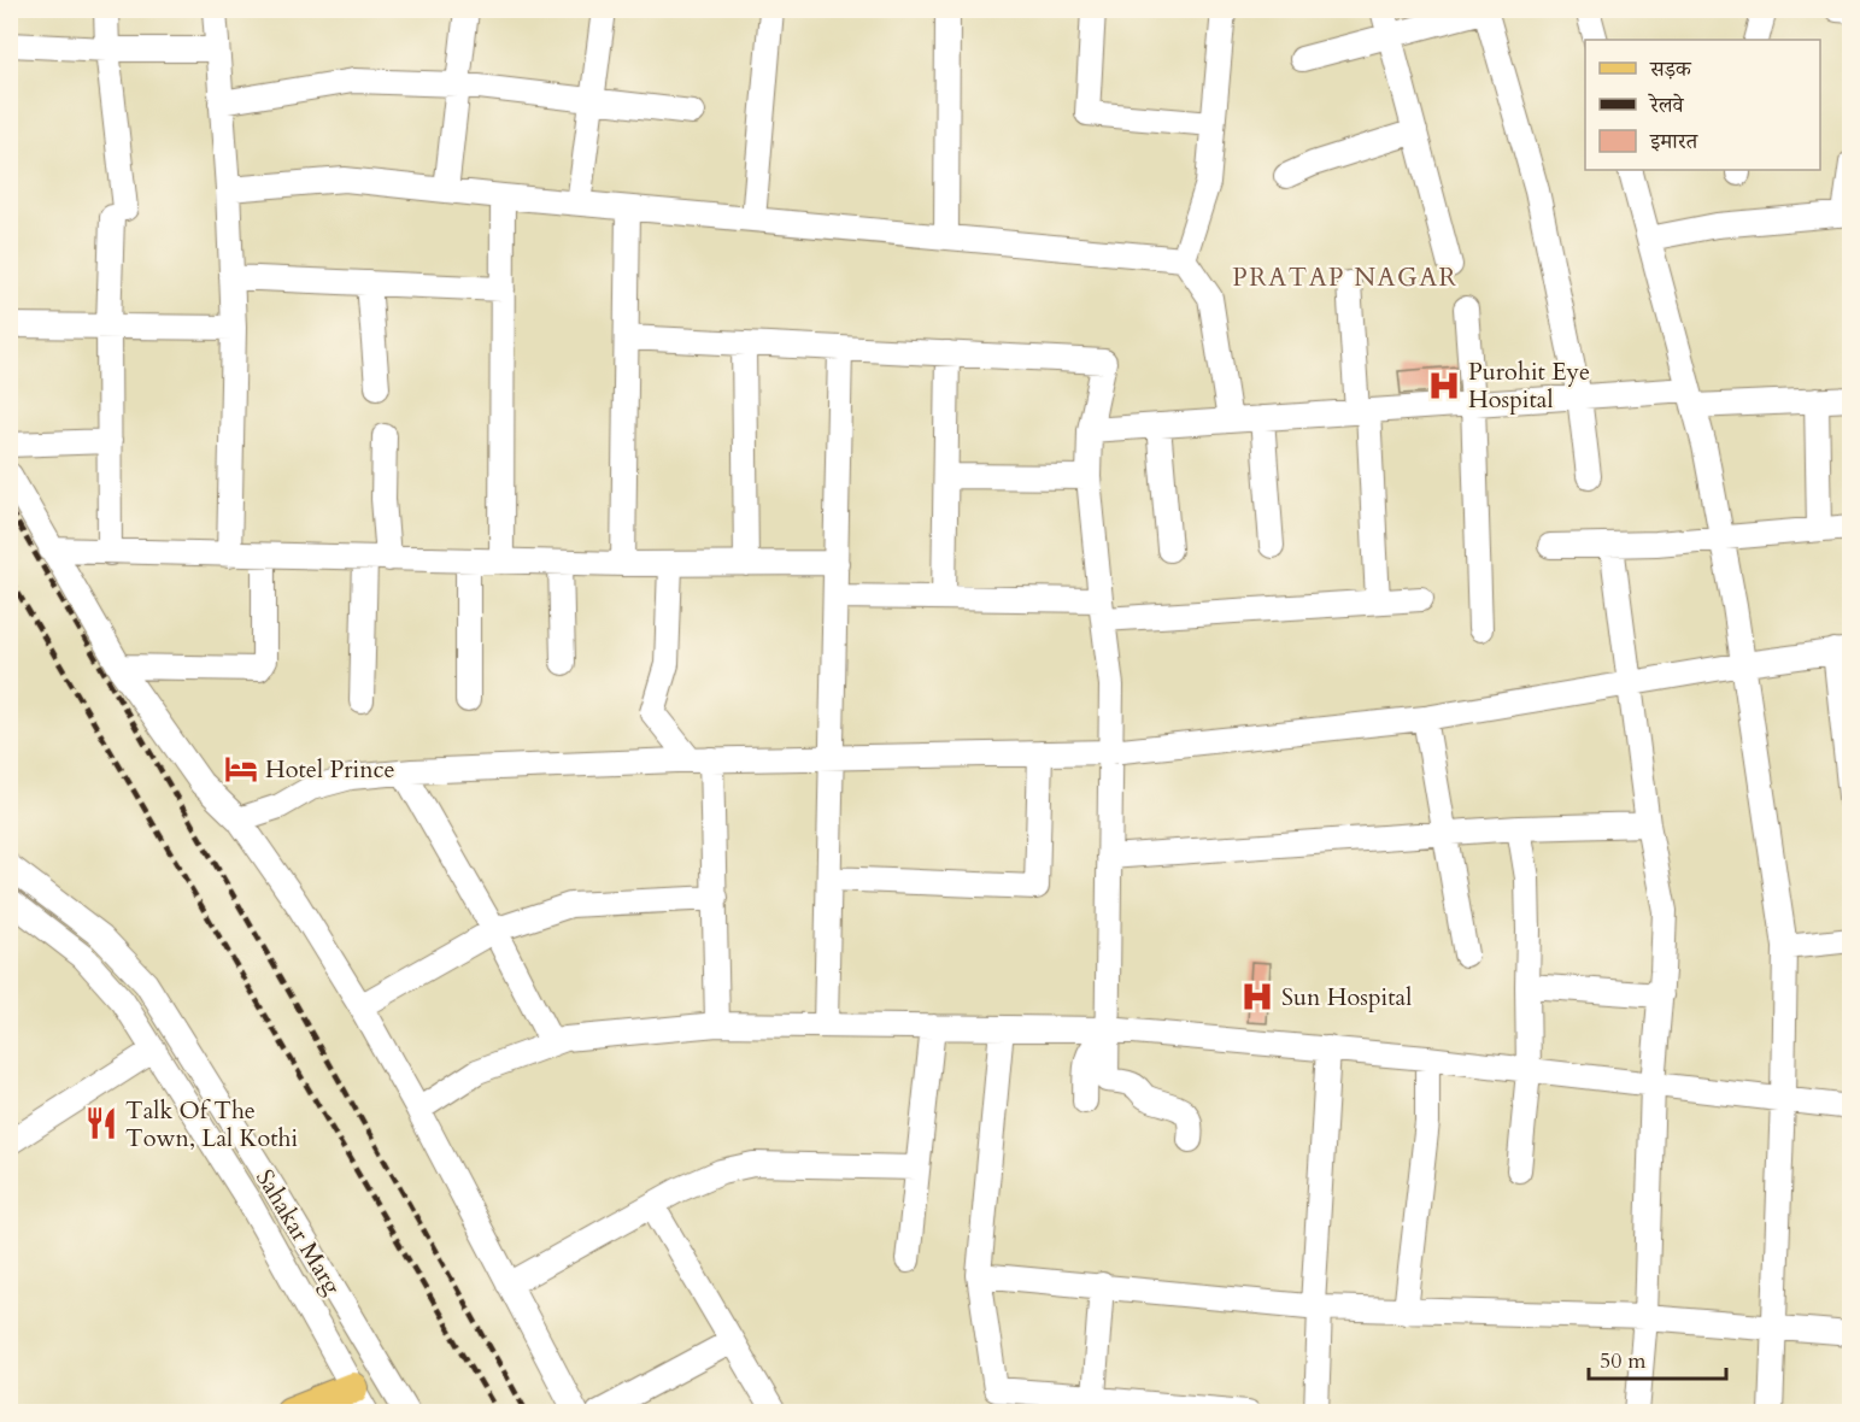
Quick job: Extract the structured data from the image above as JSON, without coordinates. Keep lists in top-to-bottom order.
{
  "streets": {
    "street": ["Sahakar Marg"]
  },
  "districts": ["PRATAP NAGAR"],
  "places": {
    "hospital": ["Purohit Eye Hospital", "Sun Hospital"],
    "hotel": ["Hotel Prince"],
    "restaurant": ["Talk Of The Town, Lal Kothi"]
  },
  "legend": ["सड़क", "रेलवे", "इमारत"],
  "scale_bar": "50 m"
}
